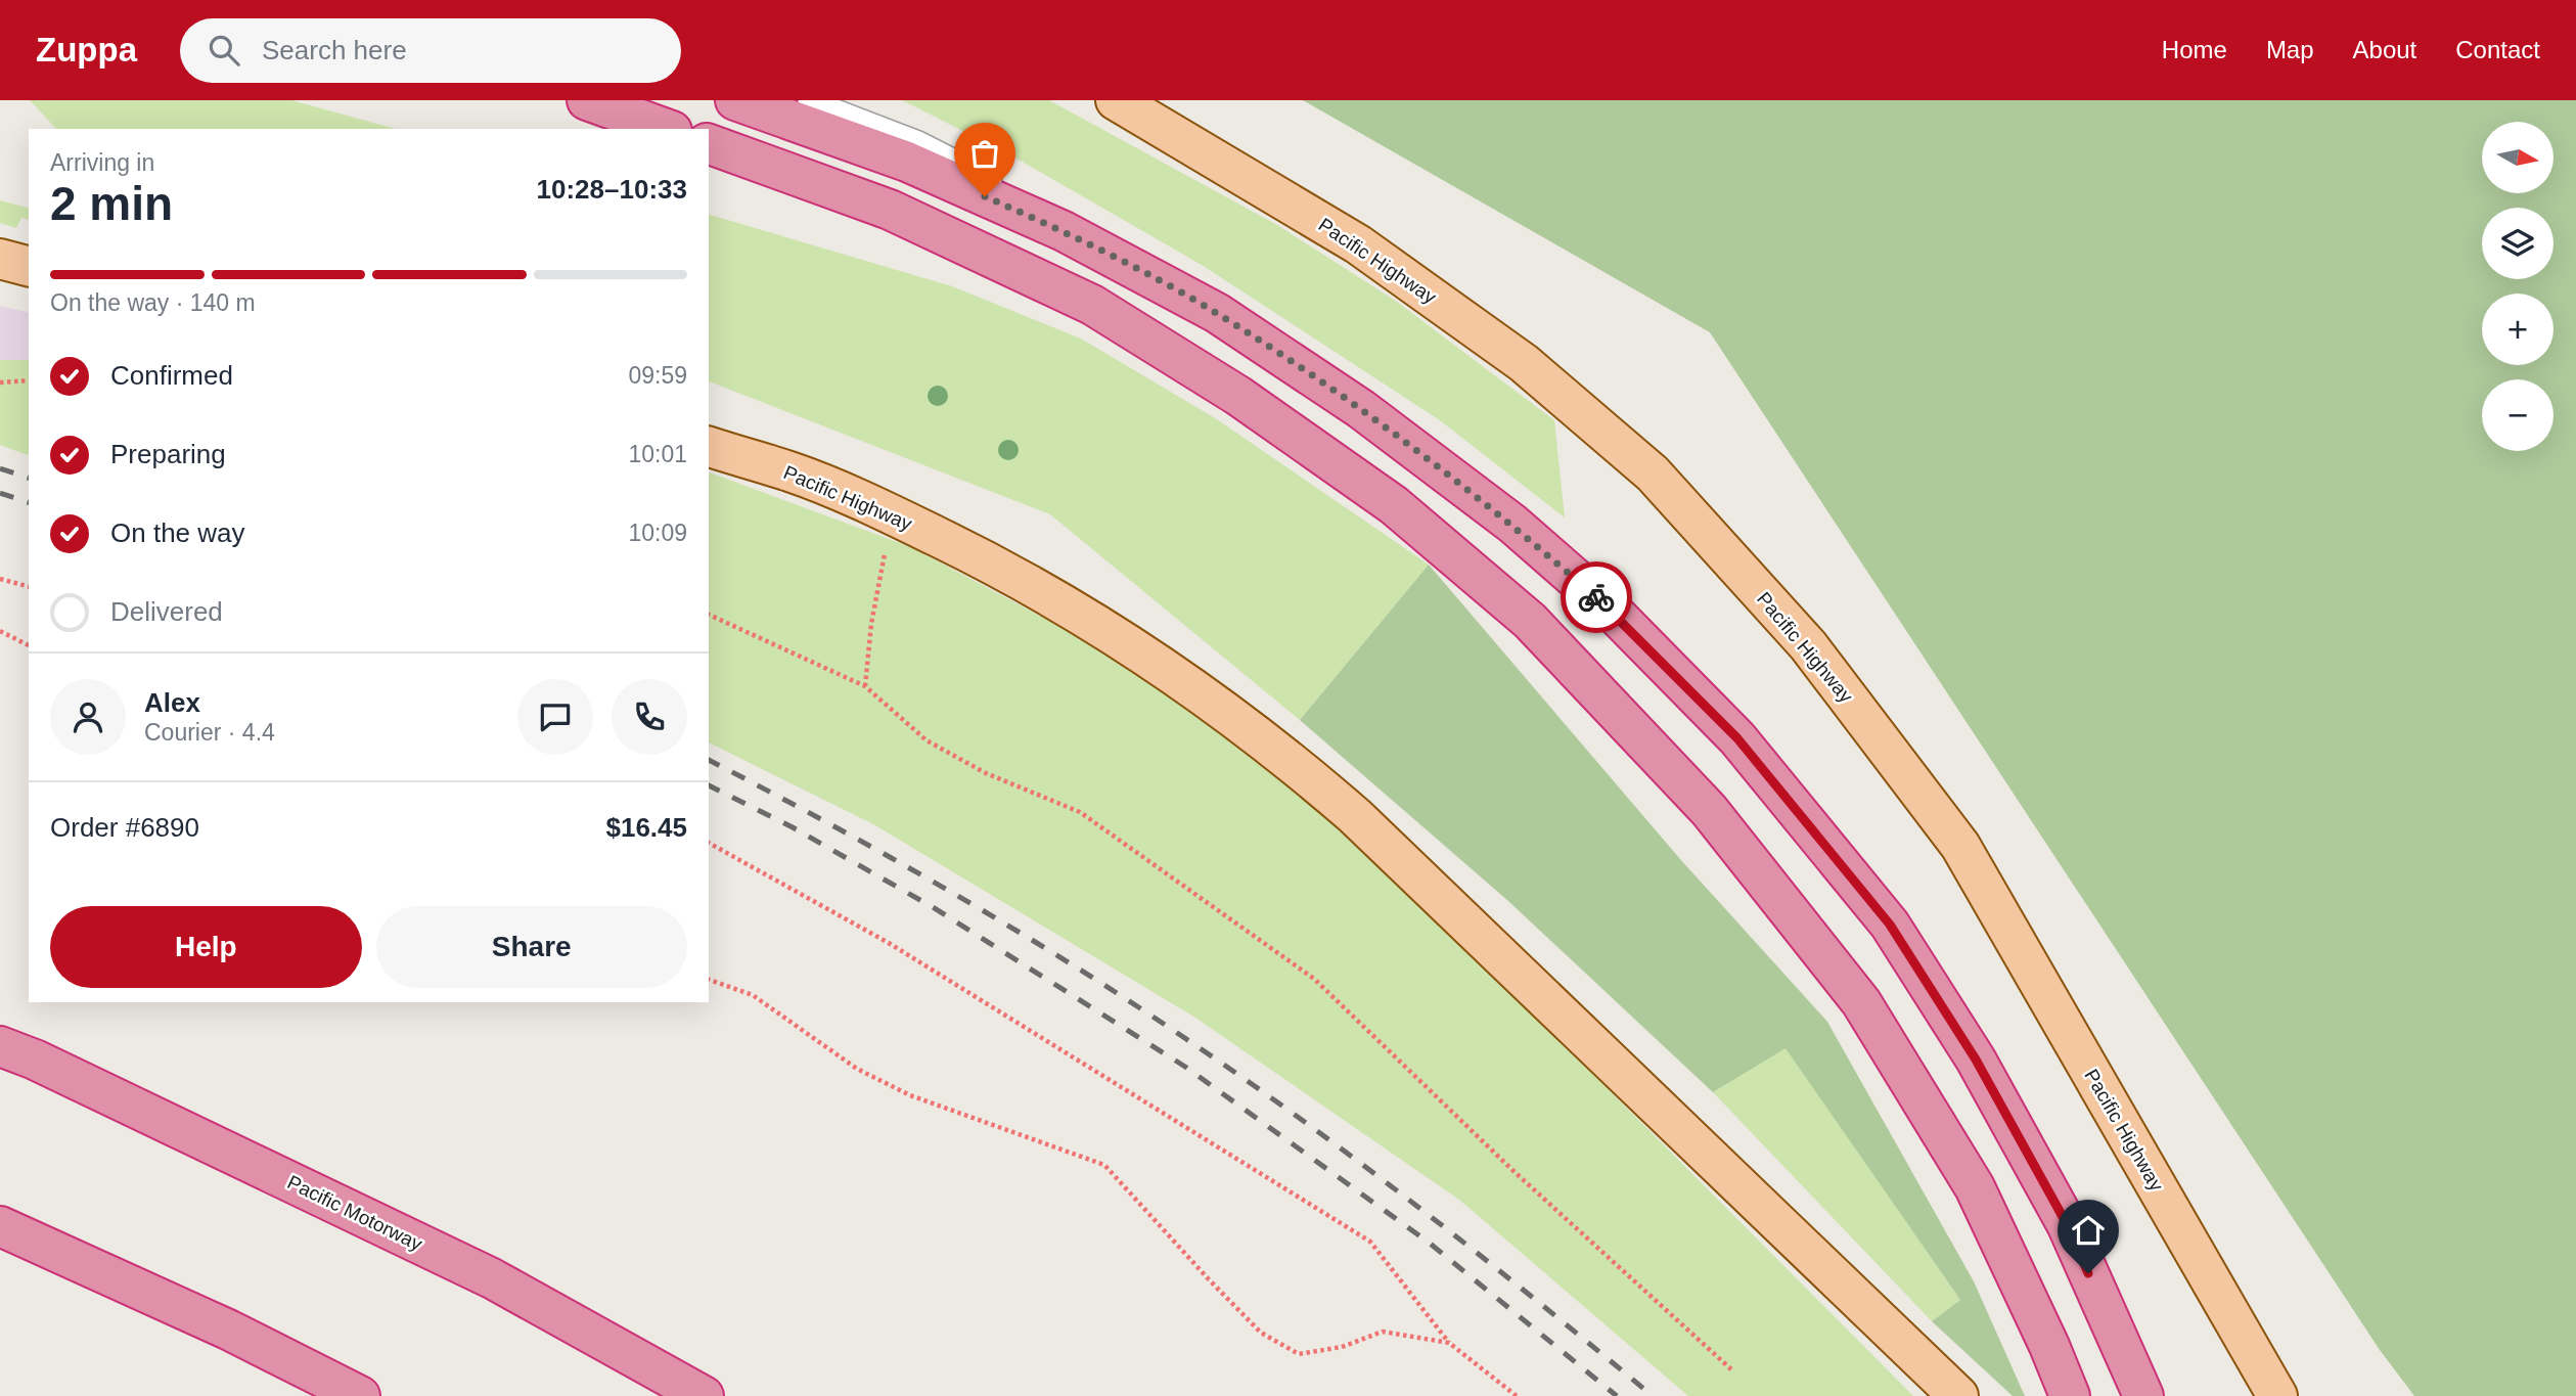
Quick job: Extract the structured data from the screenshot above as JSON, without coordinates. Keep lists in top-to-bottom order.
{
  "streets": {
    "highway": ["Pacific Motorway"],
    "main road": ["Pacific Highway"]
  },
  "north": "right",
  "page": {
    "header": "Zuppa",
    "search": "Search here",
    "nav": [
      "Home",
      "Map",
      "About",
      "Contact"
    ],
    "map_buttons": ["+", "−"],
    "heading": ["2 min", "Arriving in", "10:28–10:33"],
    "panel": [
      "Alex",
      "Courier · 4.4",
      "Order #6890",
      "$16.45"
    ],
    "bar": "On the way · 140 m",
    "list": [
      ["Confirmed", "09:59"],
      ["Preparing", "10:01"],
      ["On the way", "10:09"],
      "Delivered"
    ],
    "buttons": ["Help", "Share"]
  }
}
